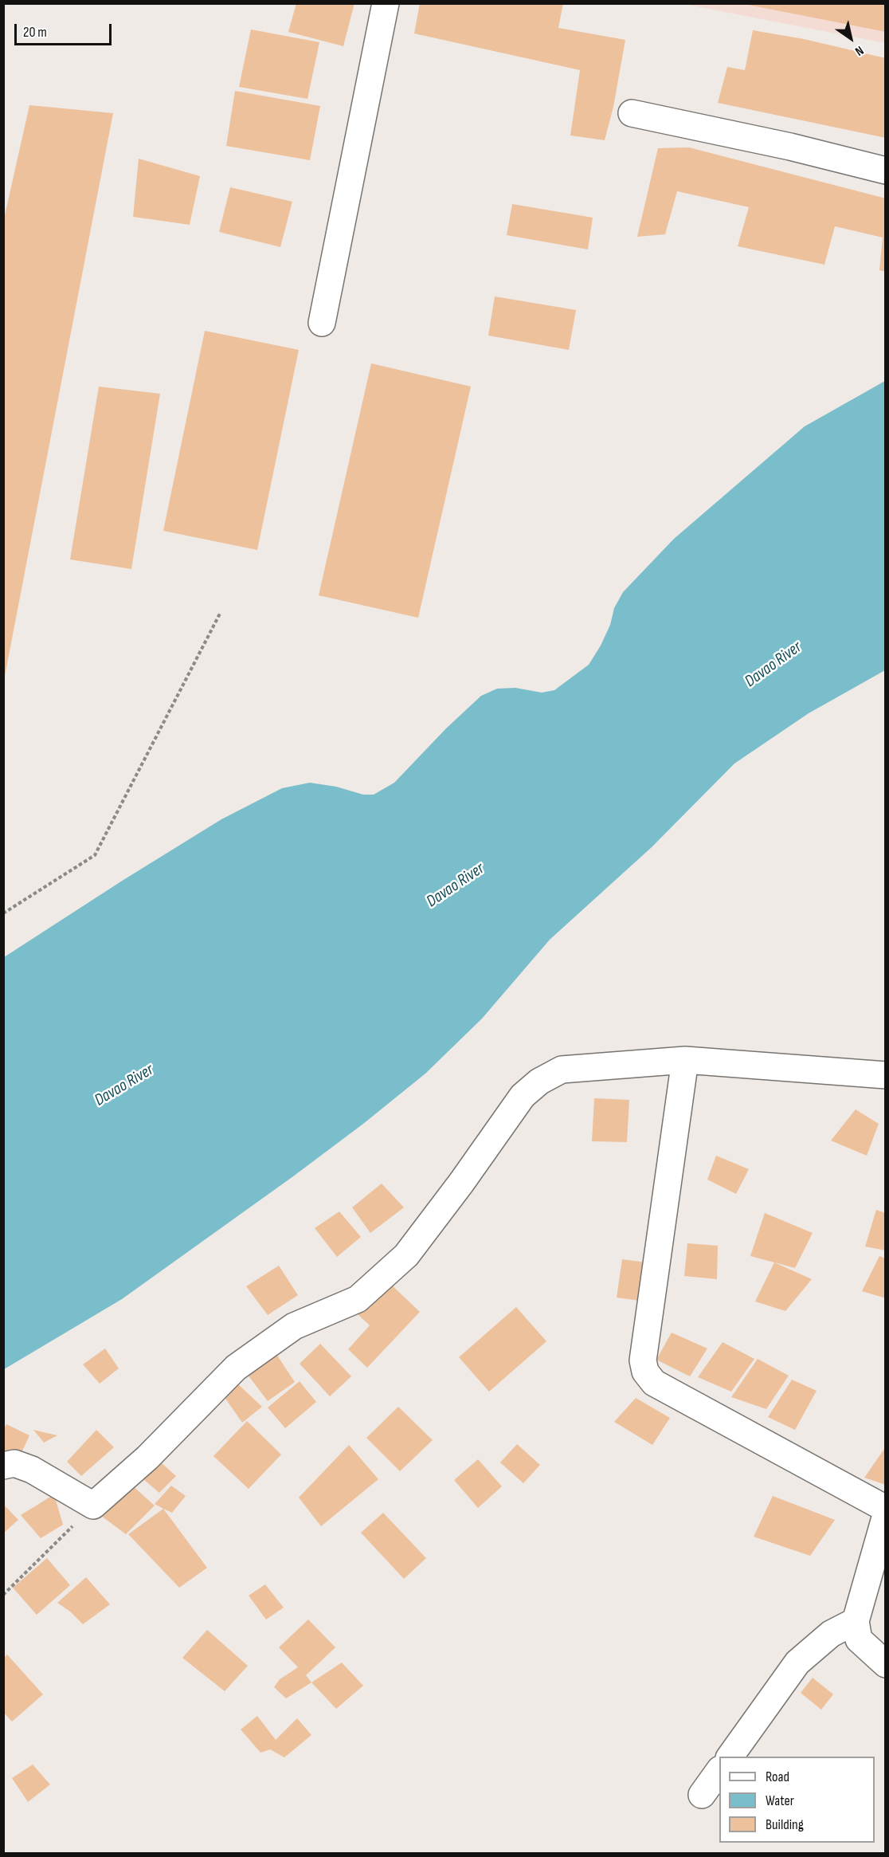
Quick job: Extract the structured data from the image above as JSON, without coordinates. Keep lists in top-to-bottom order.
{
  "water": ["Davao River"],
  "legend": ["Road", "Water", "Building"],
  "scale_bar": "20 m",
  "north": "bottom right"
}
